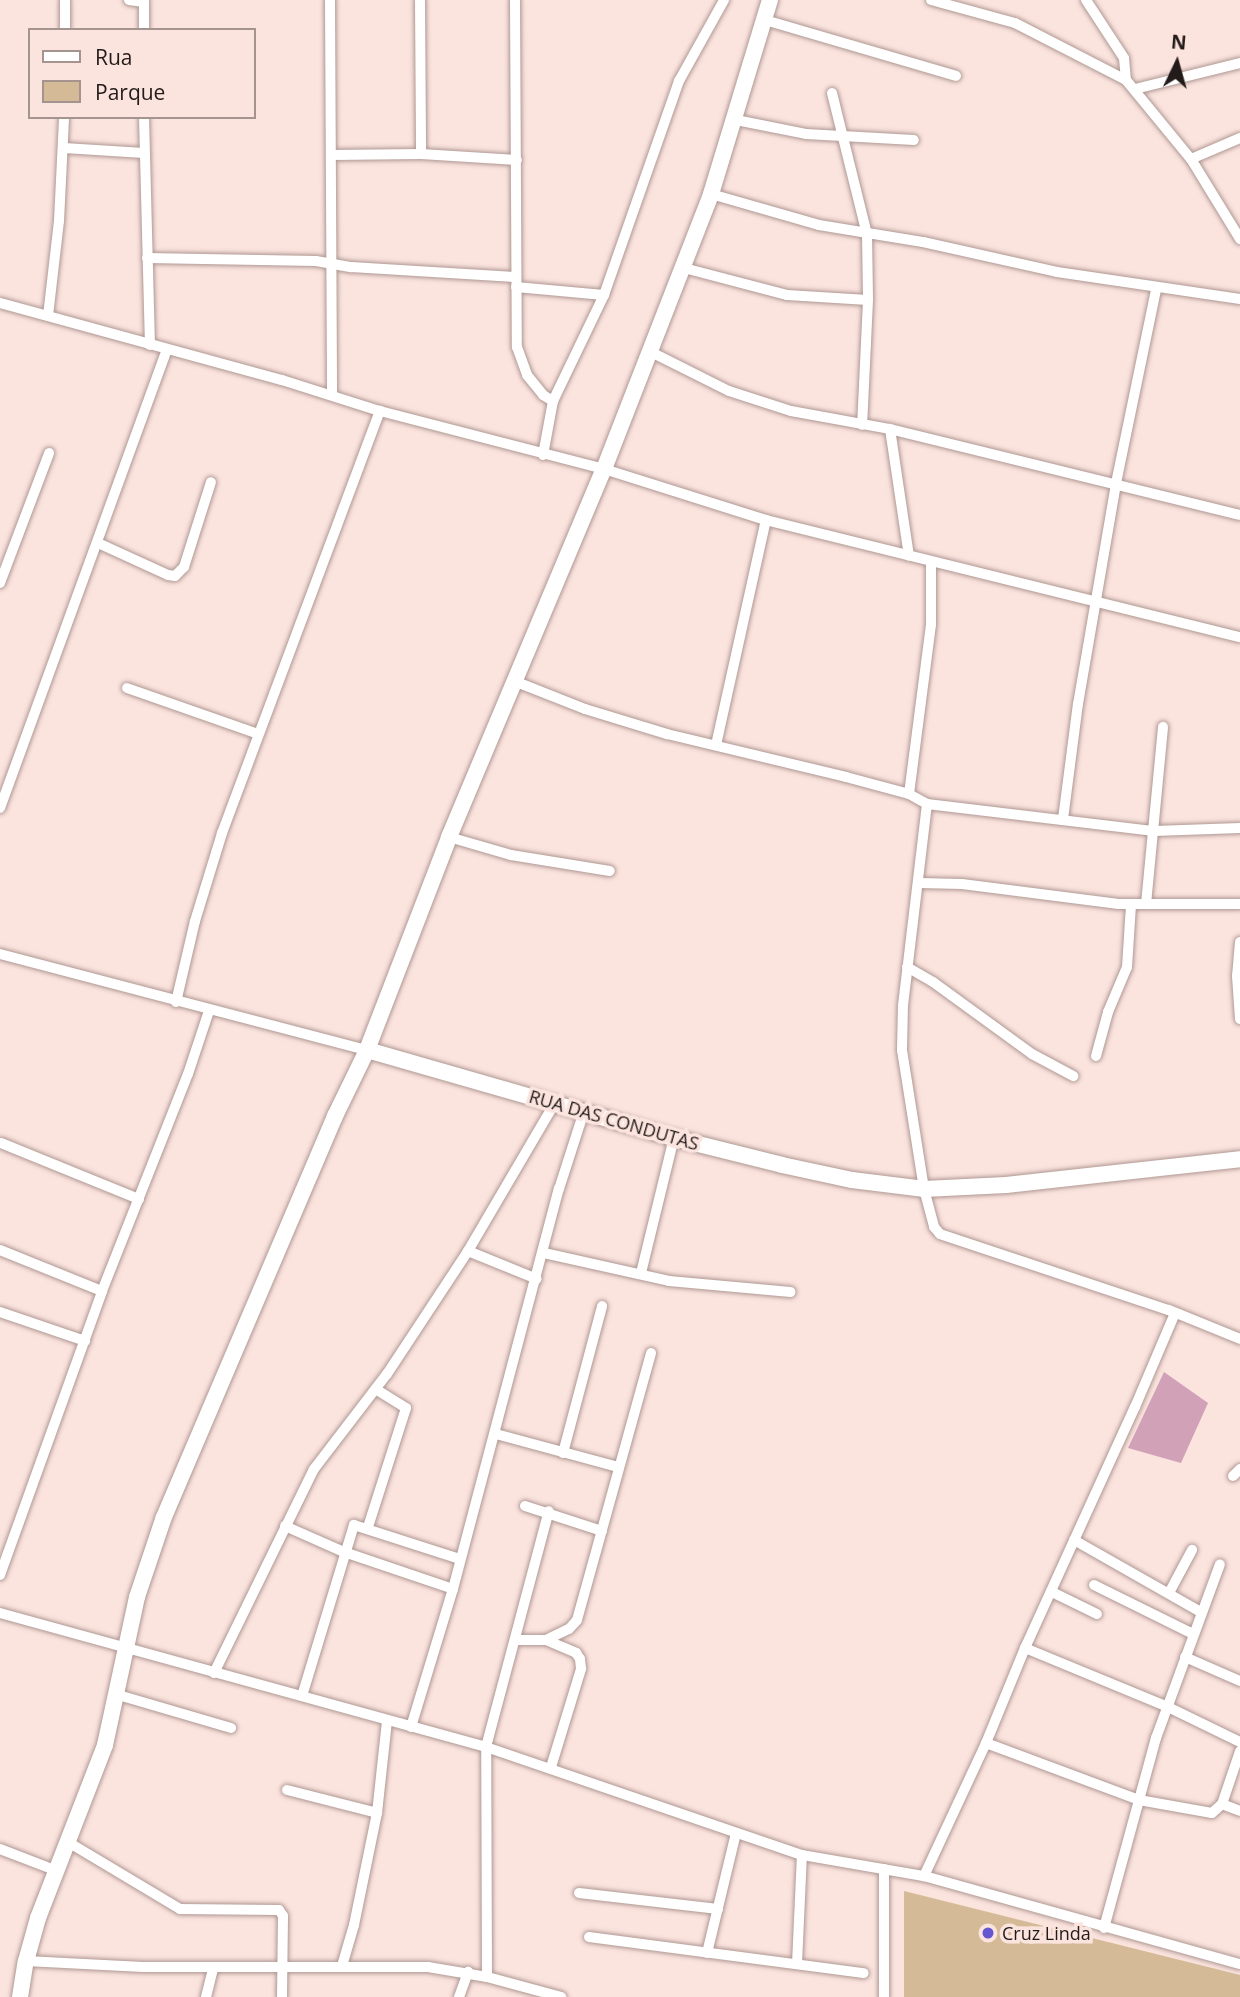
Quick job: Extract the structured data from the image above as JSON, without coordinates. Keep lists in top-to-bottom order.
{
  "streets": {
    "street": ["RUA DAS CONDUTAS"]
  },
  "places": ["Cruz Linda"],
  "legend": ["Rua", "Parque"],
  "north": "top"
}
